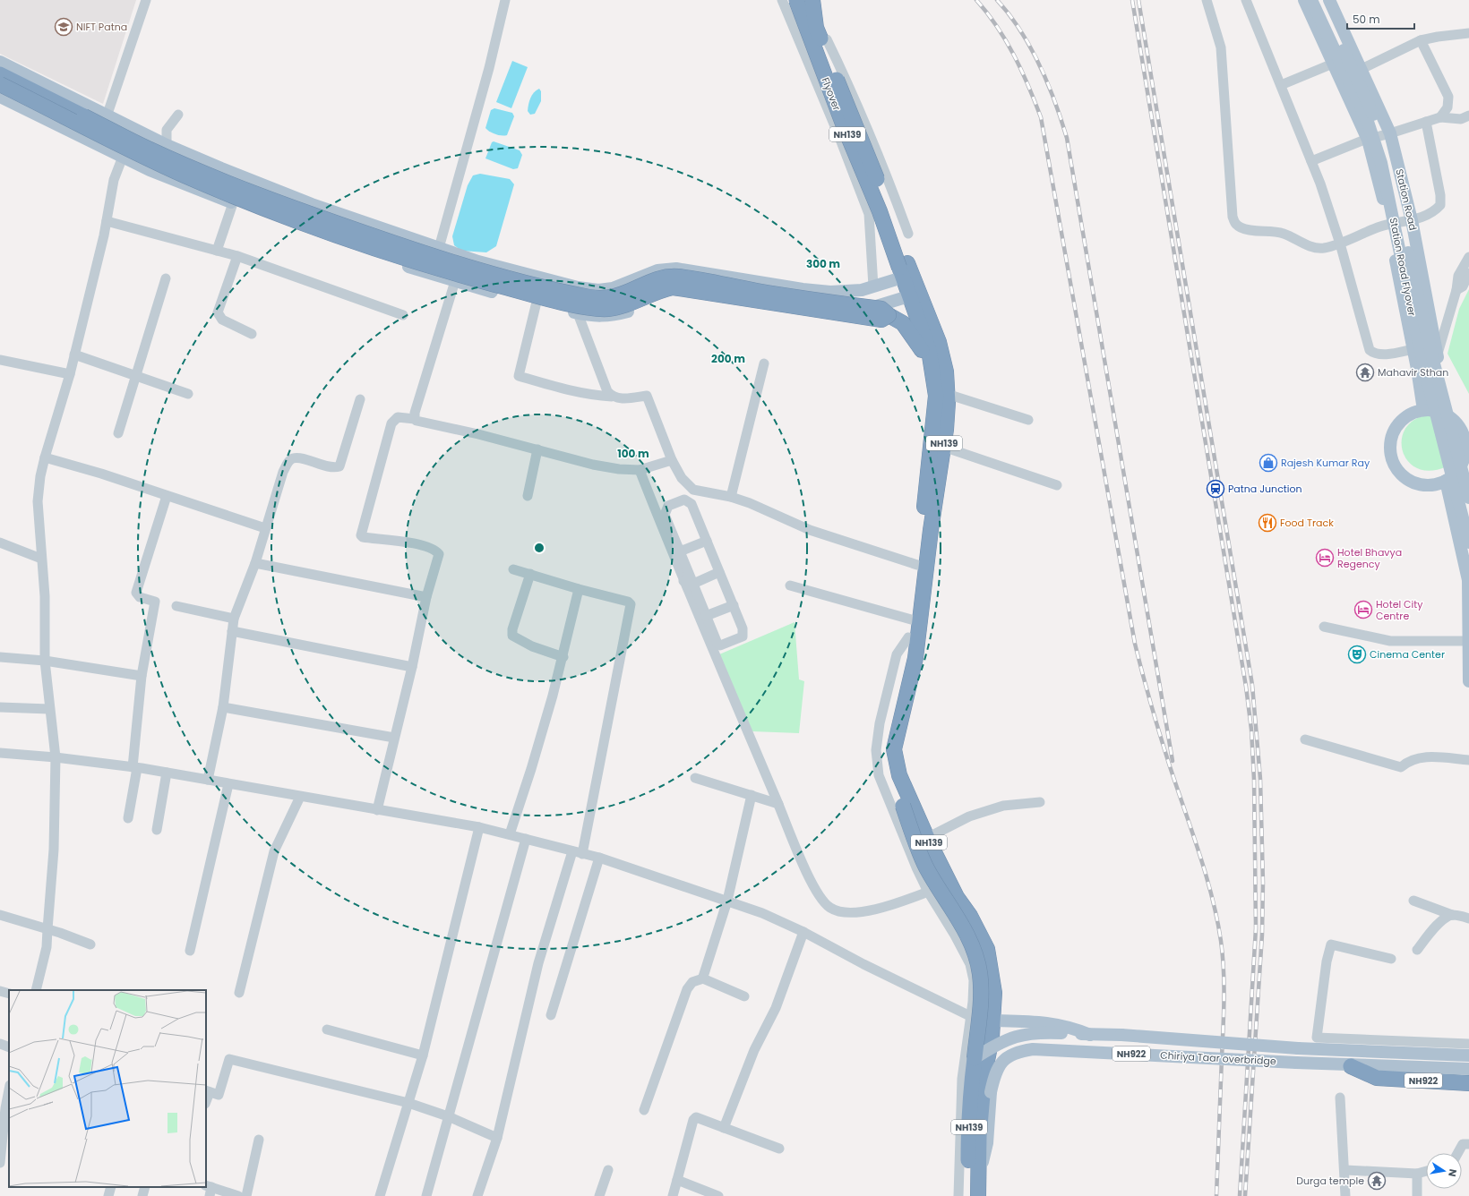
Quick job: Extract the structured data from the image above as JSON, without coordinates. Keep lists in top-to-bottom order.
{
  "streets": {
    "highway": ["Flyover", "NH139", "NH922"],
    "main road": ["Station Road", "Station Road Flyover", "Chiriya Taar overbridge"]
  },
  "crossings": [
    ["Flyover", "NH139"],
    ["NH139", "Chiriya Taar overbridge"],
    ["NH922", "Chiriya Taar overbridge"]
  ],
  "places": {
    "school or university": ["NIFT Patna"],
    "temple": ["Mahavir Sthan", "Durga temple"],
    "shop": ["Rajesh Kumar Ray"],
    "station": ["Patna Junction"],
    "restaurant": ["Food Track"],
    "hotel": ["Hotel Bhavya Regency", "Hotel City Centre"],
    "theatre": ["Cinema Center"]
  },
  "scale_bar": "50 m",
  "north": "right",
  "rings": ["300 m", "200 m", "100 m"]
}
